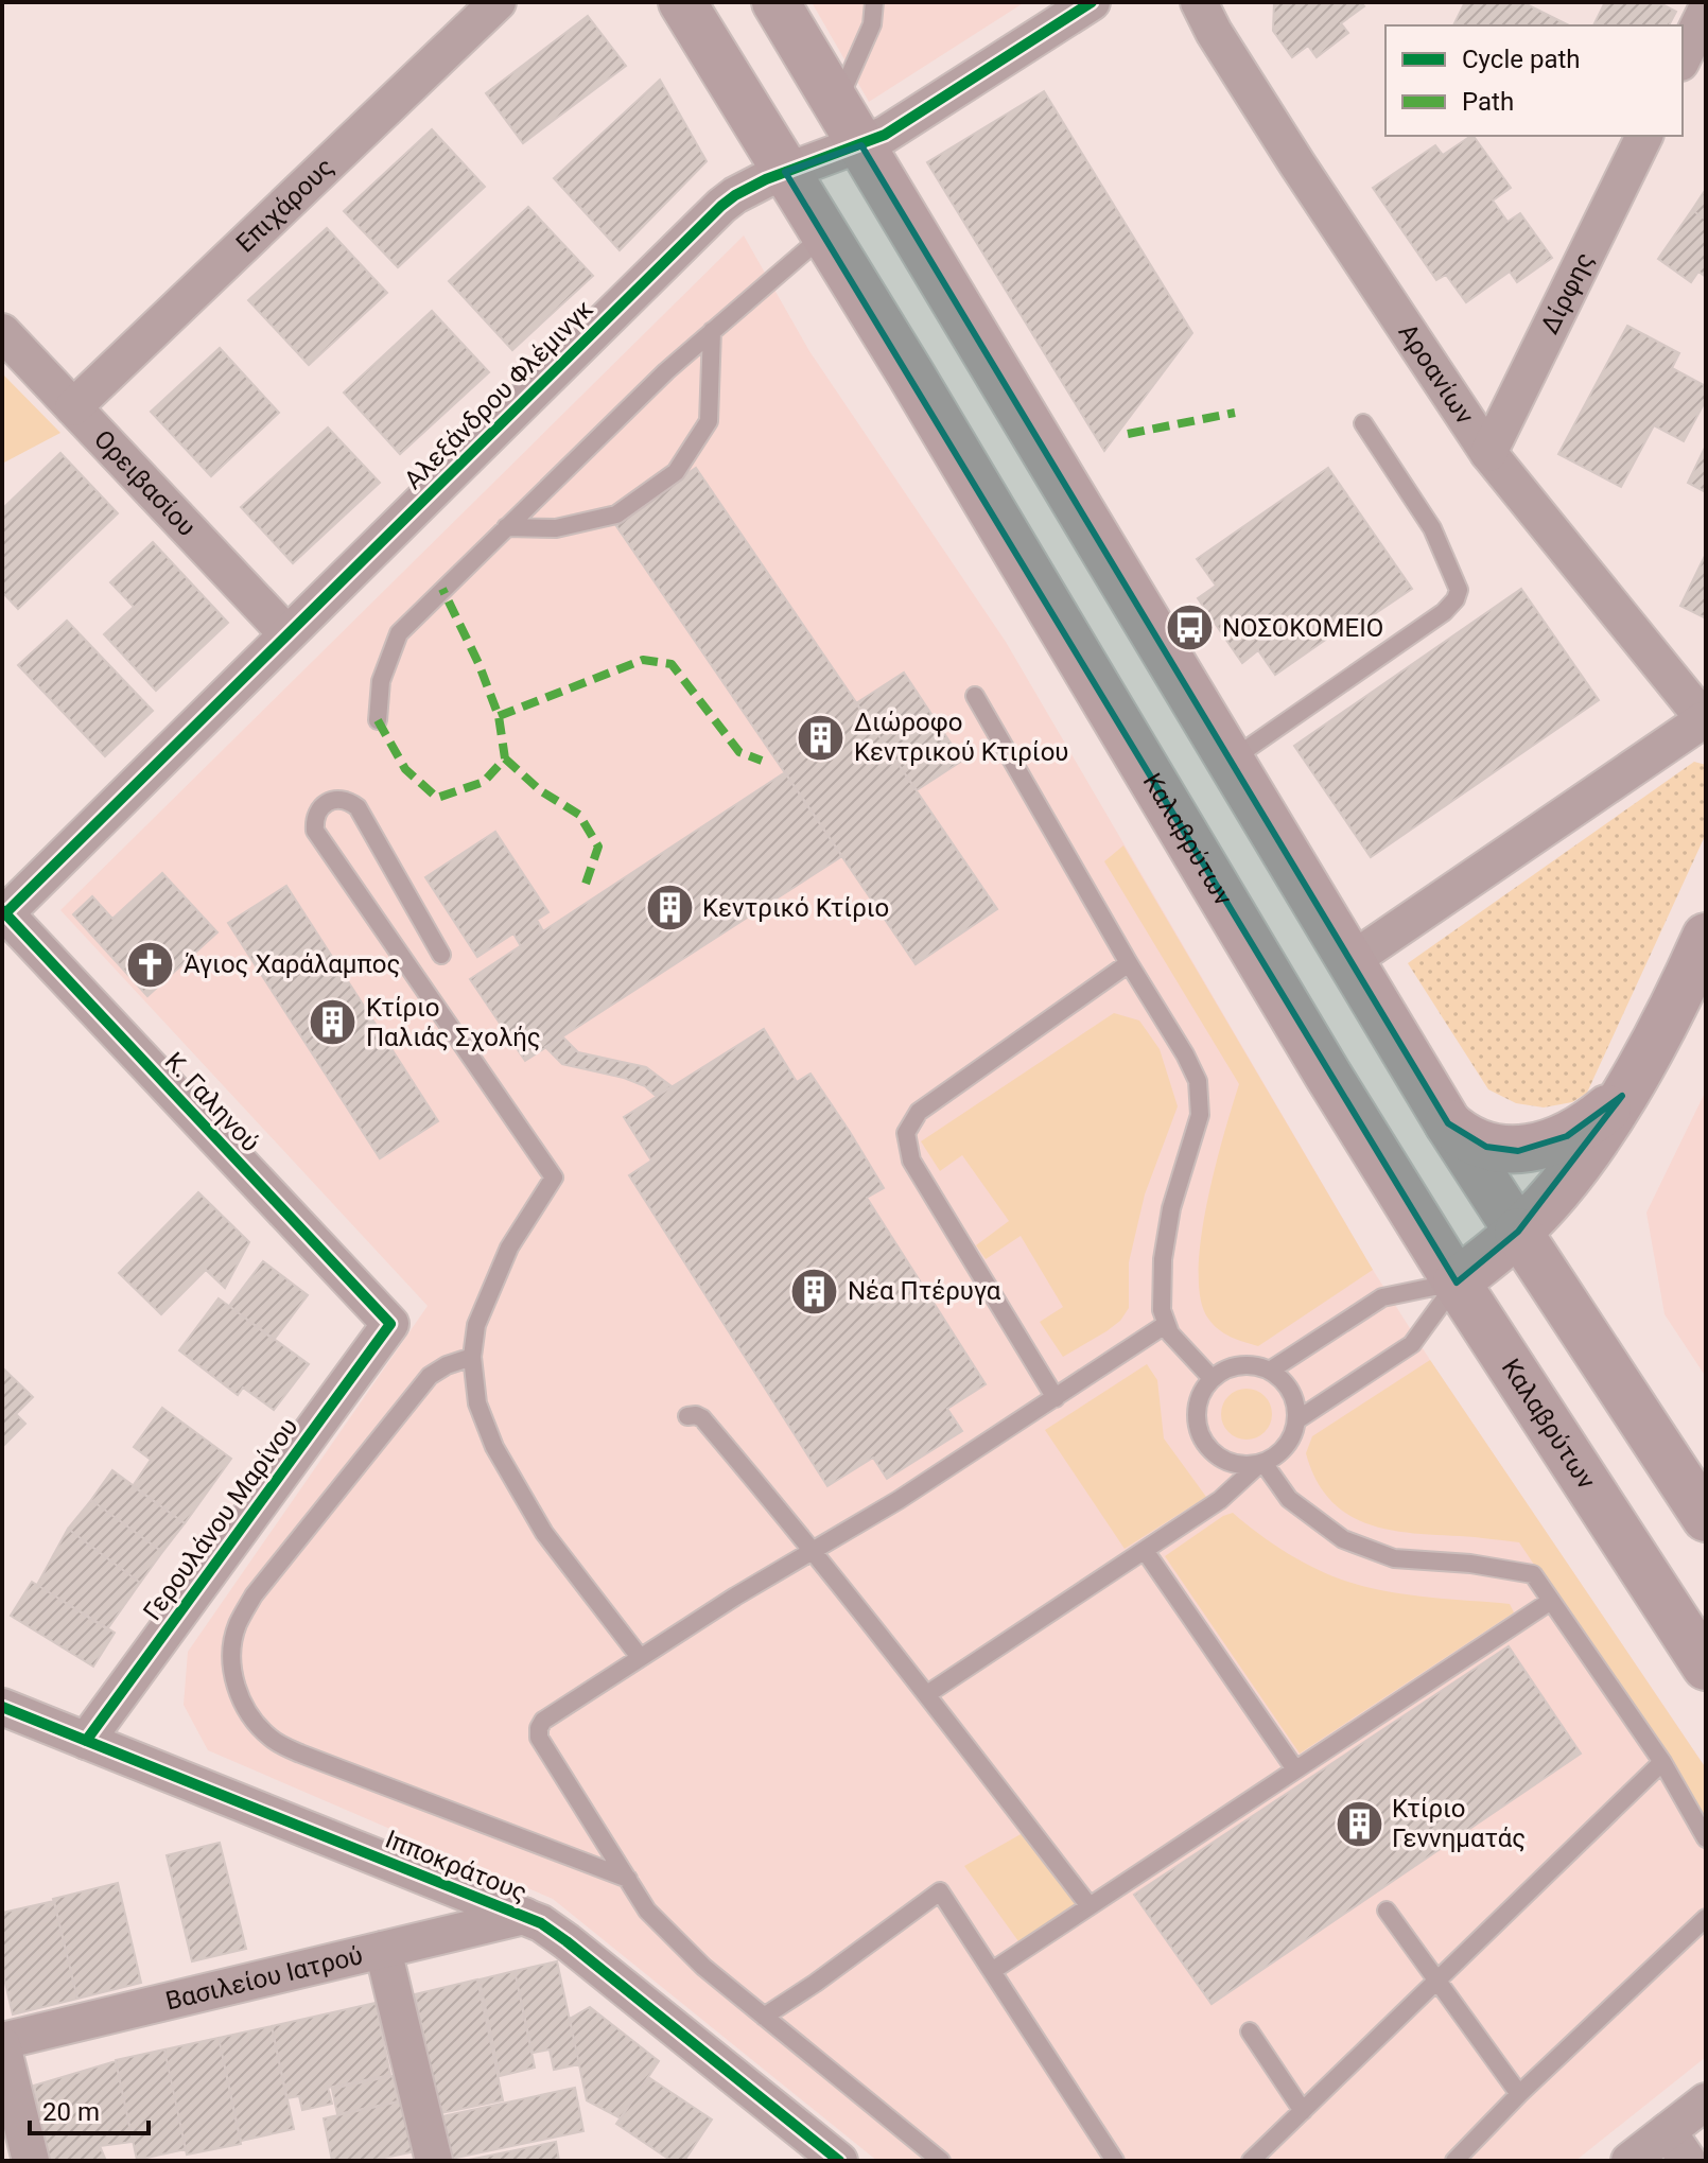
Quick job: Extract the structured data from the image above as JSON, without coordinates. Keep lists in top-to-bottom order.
{
  "streets": {
    "main road": ["Καλαβρύτων"],
    "street": [
      "Επιχάρους",
      "Δίρφης",
      "Αροανίων",
      "Αλεξάνδρου Φλέμινγκ",
      "Ορειβασίου",
      "Κ. Γαληνού",
      "Γερουλάνου Μαρίνου",
      "Ιπποκράτους",
      "Βασιλείου Ιατρού"
    ]
  },
  "crossings": [
    ["Επιχάρους", "Ορειβασίου"],
    ["Δίρφης", "Αροανίων"],
    ["Αλεξάνδρου Φλέμινγκ", "Ορειβασίου"],
    ["Αλεξάνδρου Φλέμινγκ", "Καλαβρύτων"],
    ["Αλεξάνδρου Φλέμινγκ", "Κ. Γαληνού"],
    ["Κ. Γαληνού", "Γερουλάνου Μαρίνου"],
    ["Γερουλάνου Μαρίνου", "Ιπποκράτους"],
    ["Ιπποκράτους", "Βασιλείου Ιατρού"]
  ],
  "places": {
    "bus stop": ["ΝΟΣΟΚΟΜΕΙΟ"],
    "building": [
      "Διώροφο Κεντρικού Κτιρίου",
      "Κεντρικό Κτίριο",
      "Κτίριο Παλιάς Σχολής",
      "Νέα Πτέρυγα",
      "Κτίριο Γεννηματάς"
    ],
    "church": ["Άγιος Χαράλαμπος"]
  },
  "legend": ["Cycle path", "Path"],
  "scale_bar": "20 m"
}
